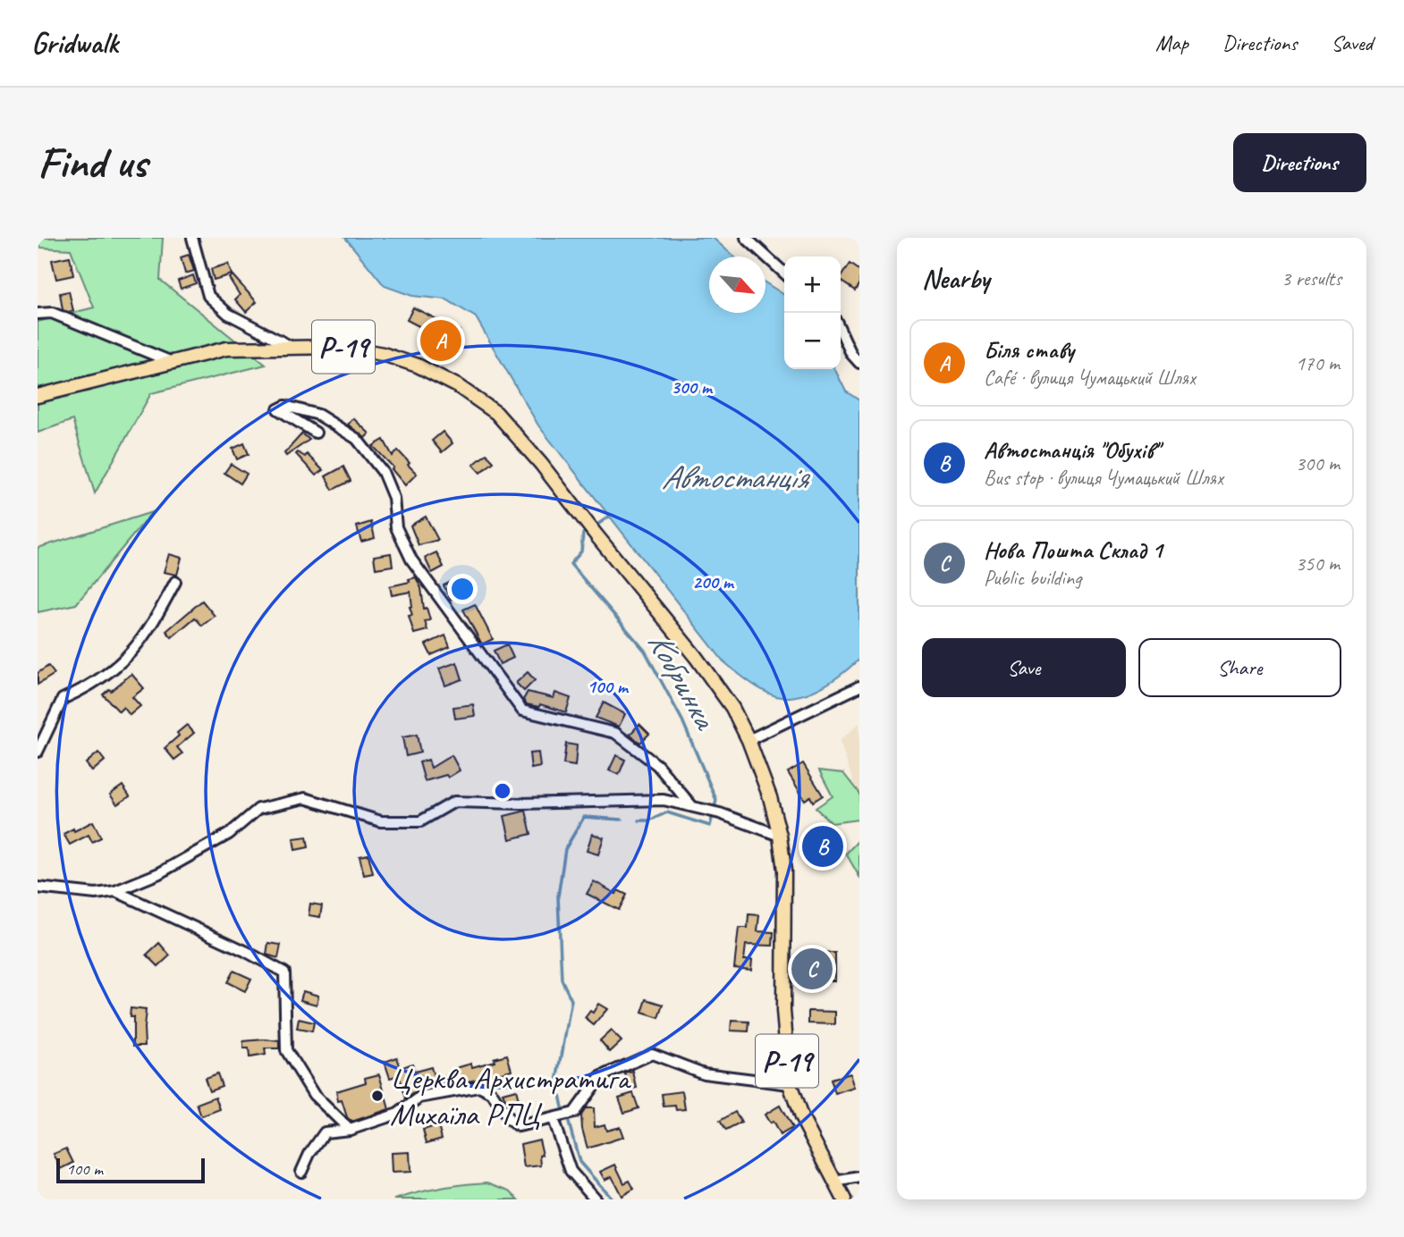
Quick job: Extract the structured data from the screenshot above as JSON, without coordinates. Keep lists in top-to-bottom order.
{
  "streets": {
    "main road": ["Р-19"]
  },
  "water": ["Автостанція", "Кобринка"],
  "places": ["Церква Архистратига Михаїла РПЦ"],
  "scale_bar": "100 m",
  "north": "bottom right",
  "page": {
    "header": "Gridwalk",
    "nav": ["Map", "Directions", "Saved"],
    "buttons": [
      "Directions",
      ["Save", "Share"]
    ],
    "title": "Find us",
    "heading": ["Nearby", "3 results"],
    "map_buttons": ["+", "−"],
    "pins": ["A", "B", "C"],
    "list": [
      {
        "mark": "A",
        "name": "Біля ставу",
        "note": "Café · вулиця Чумацький Шлях",
        "value": "170 m"
      },
      {
        "mark": "B",
        "name": "Автостанція \"Обухів\"",
        "note": "Bus stop · вулиця Чумацький Шлях",
        "value": "300 m"
      },
      {
        "mark": "C",
        "name": "Нова Пошта Склад 1",
        "note": "Public building",
        "value": "350 m"
      }
    ],
    "scale": "100 m"
  },
  "rings": ["300 m", "200 m", "100 m"]
}
